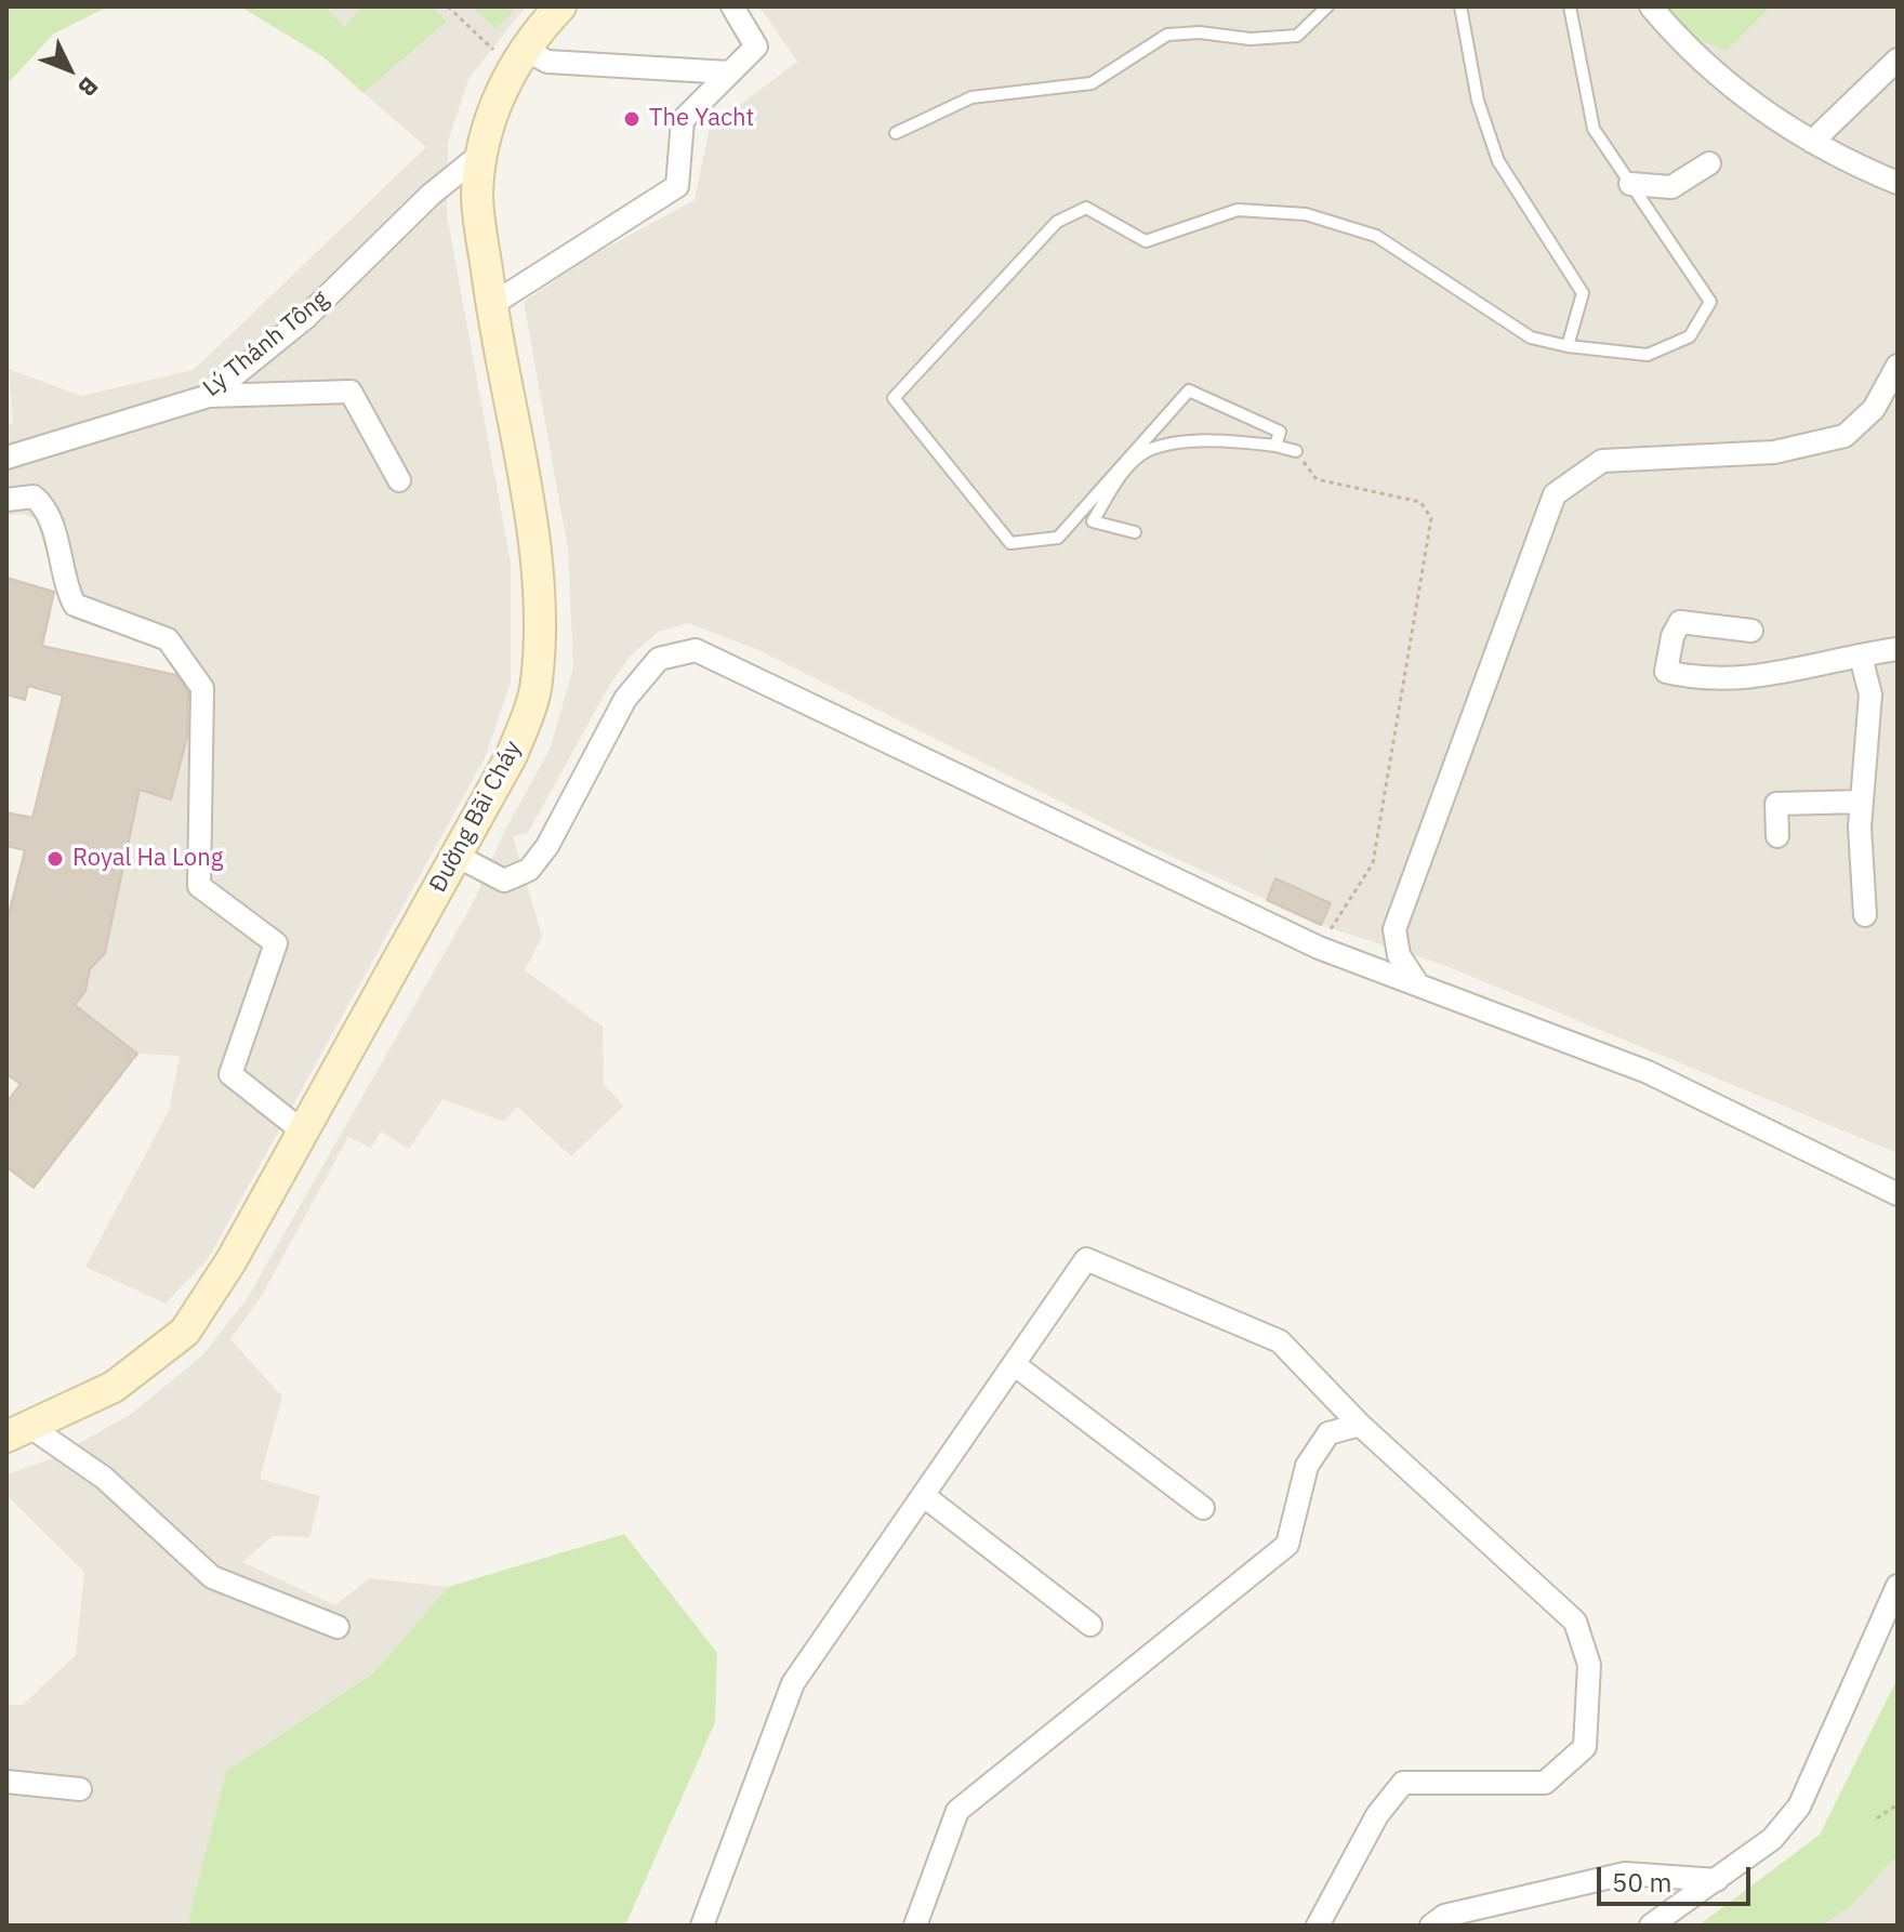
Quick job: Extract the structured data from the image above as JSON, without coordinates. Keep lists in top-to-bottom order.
{
  "streets": {
    "main road": ["Đường Bãi Cháy"],
    "street": ["Lý Thánh Tông"]
  },
  "crossings": [
    ["Lý Thánh Tông", "Đường Bãi Cháy"]
  ],
  "places": ["The Yacht", "Royal Ha Long"],
  "scale_bar": "50 m",
  "north": "bottom right"
}
